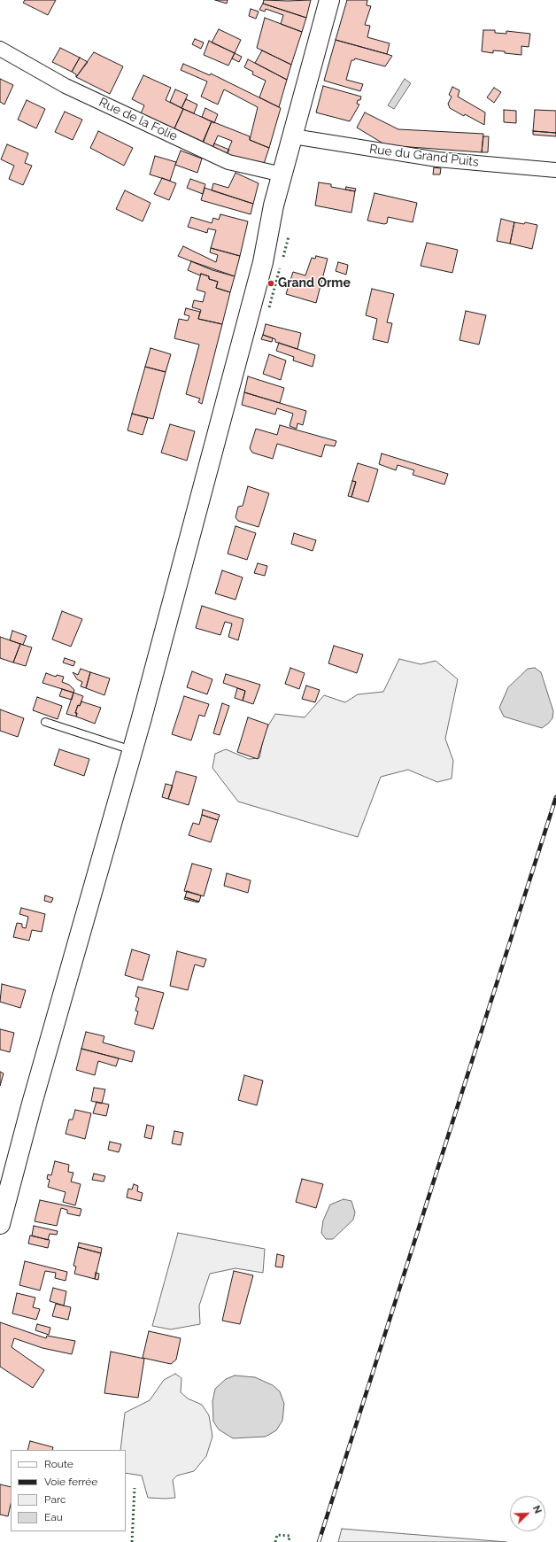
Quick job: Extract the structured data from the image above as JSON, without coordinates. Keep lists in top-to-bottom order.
{
  "streets": {
    "street": ["Rue de la Folie", "Rue du Grand Puits"]
  },
  "places": ["Grand Orme"],
  "legend": [
    "Route",
    "Voie ferrée",
    "Parc",
    "Eau"
  ],
  "north": "top right"
}
